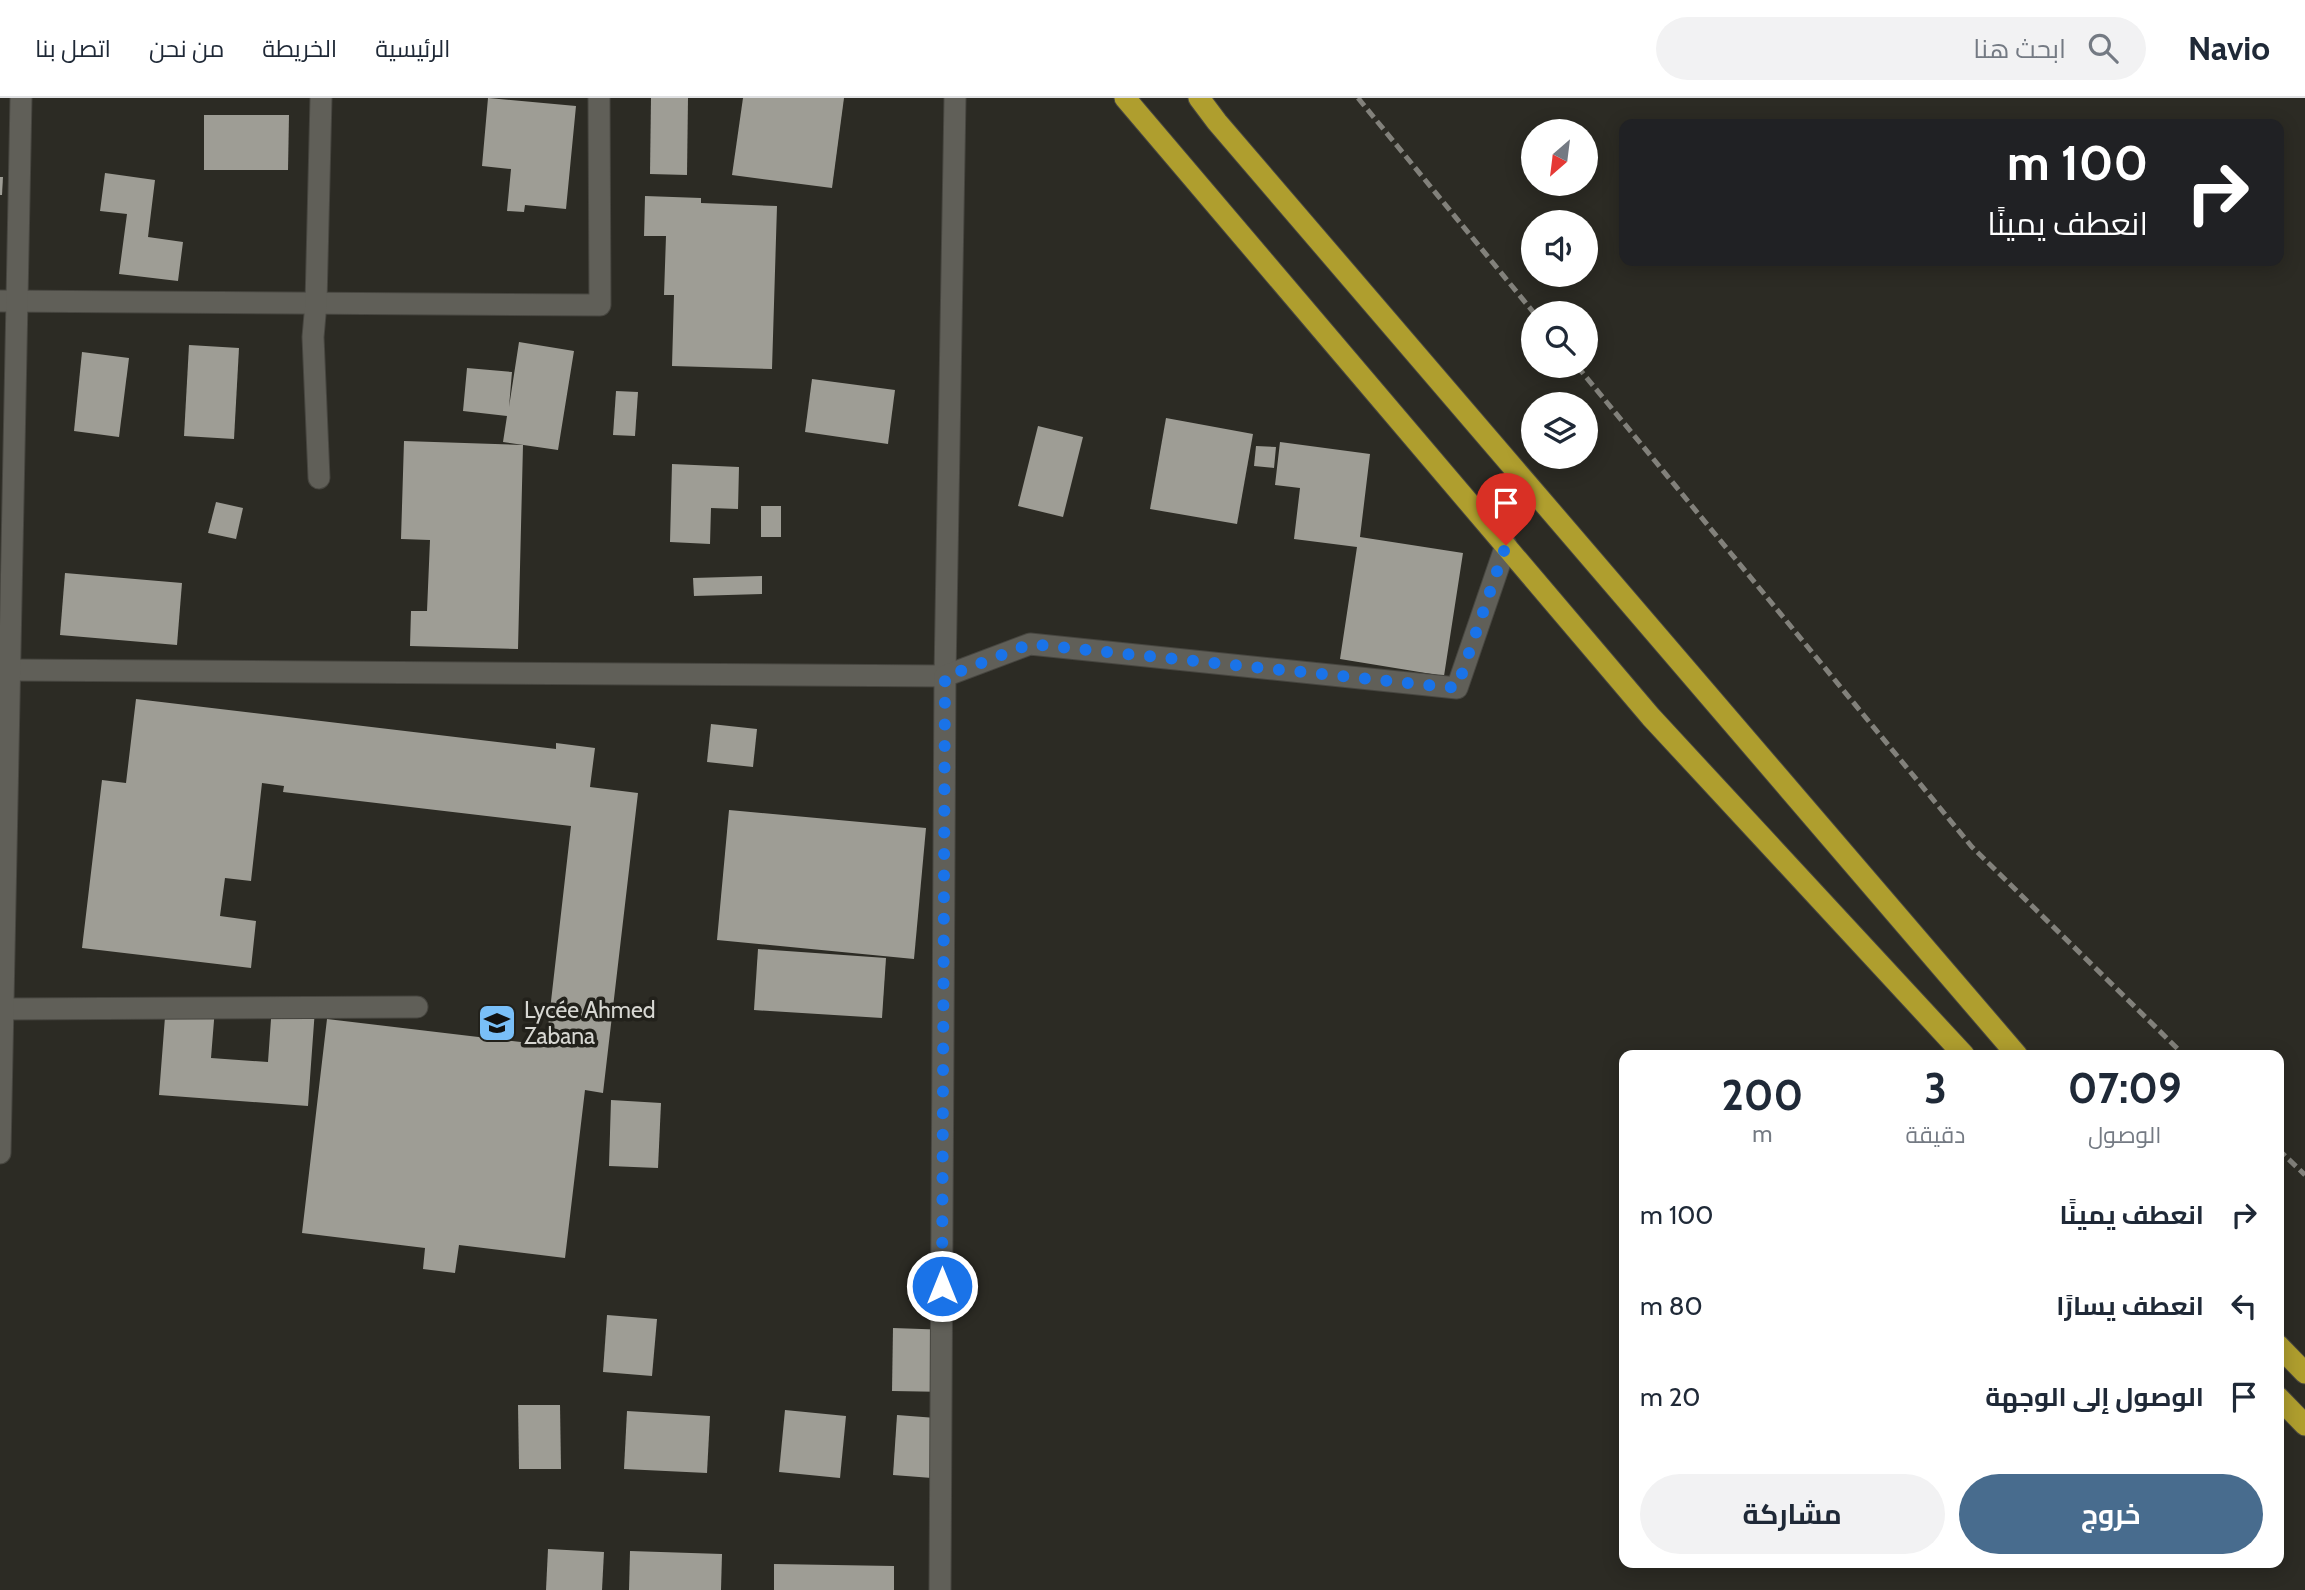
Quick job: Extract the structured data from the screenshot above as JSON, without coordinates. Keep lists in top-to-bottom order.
{
  "places": {
    "school or university": ["Lycée Ahmed Zabana"]
  },
  "north": "bottom left",
  "page": {
    "header": "Navio",
    "search": "ابحث هنا",
    "nav": [
      "الرئيسية",
      "الخريطة",
      "من نحن",
      "اتصل بنا"
    ],
    "turn": ["100 m", "انعطف يمينًا"],
    "eta": [
      "07:09",
      "الوصول",
      "3",
      "دقيقة",
      "200",
      "m"
    ],
    "list": [
      {
        "name": "انعطف يمينًا",
        "value": "100 m"
      },
      {
        "name": "انعطف يسارًا",
        "value": "80 m"
      },
      {
        "name": "الوصول إلى الوجهة",
        "value": "20 m"
      }
    ],
    "buttons": ["خروج", "مشاركة"]
  }
}
